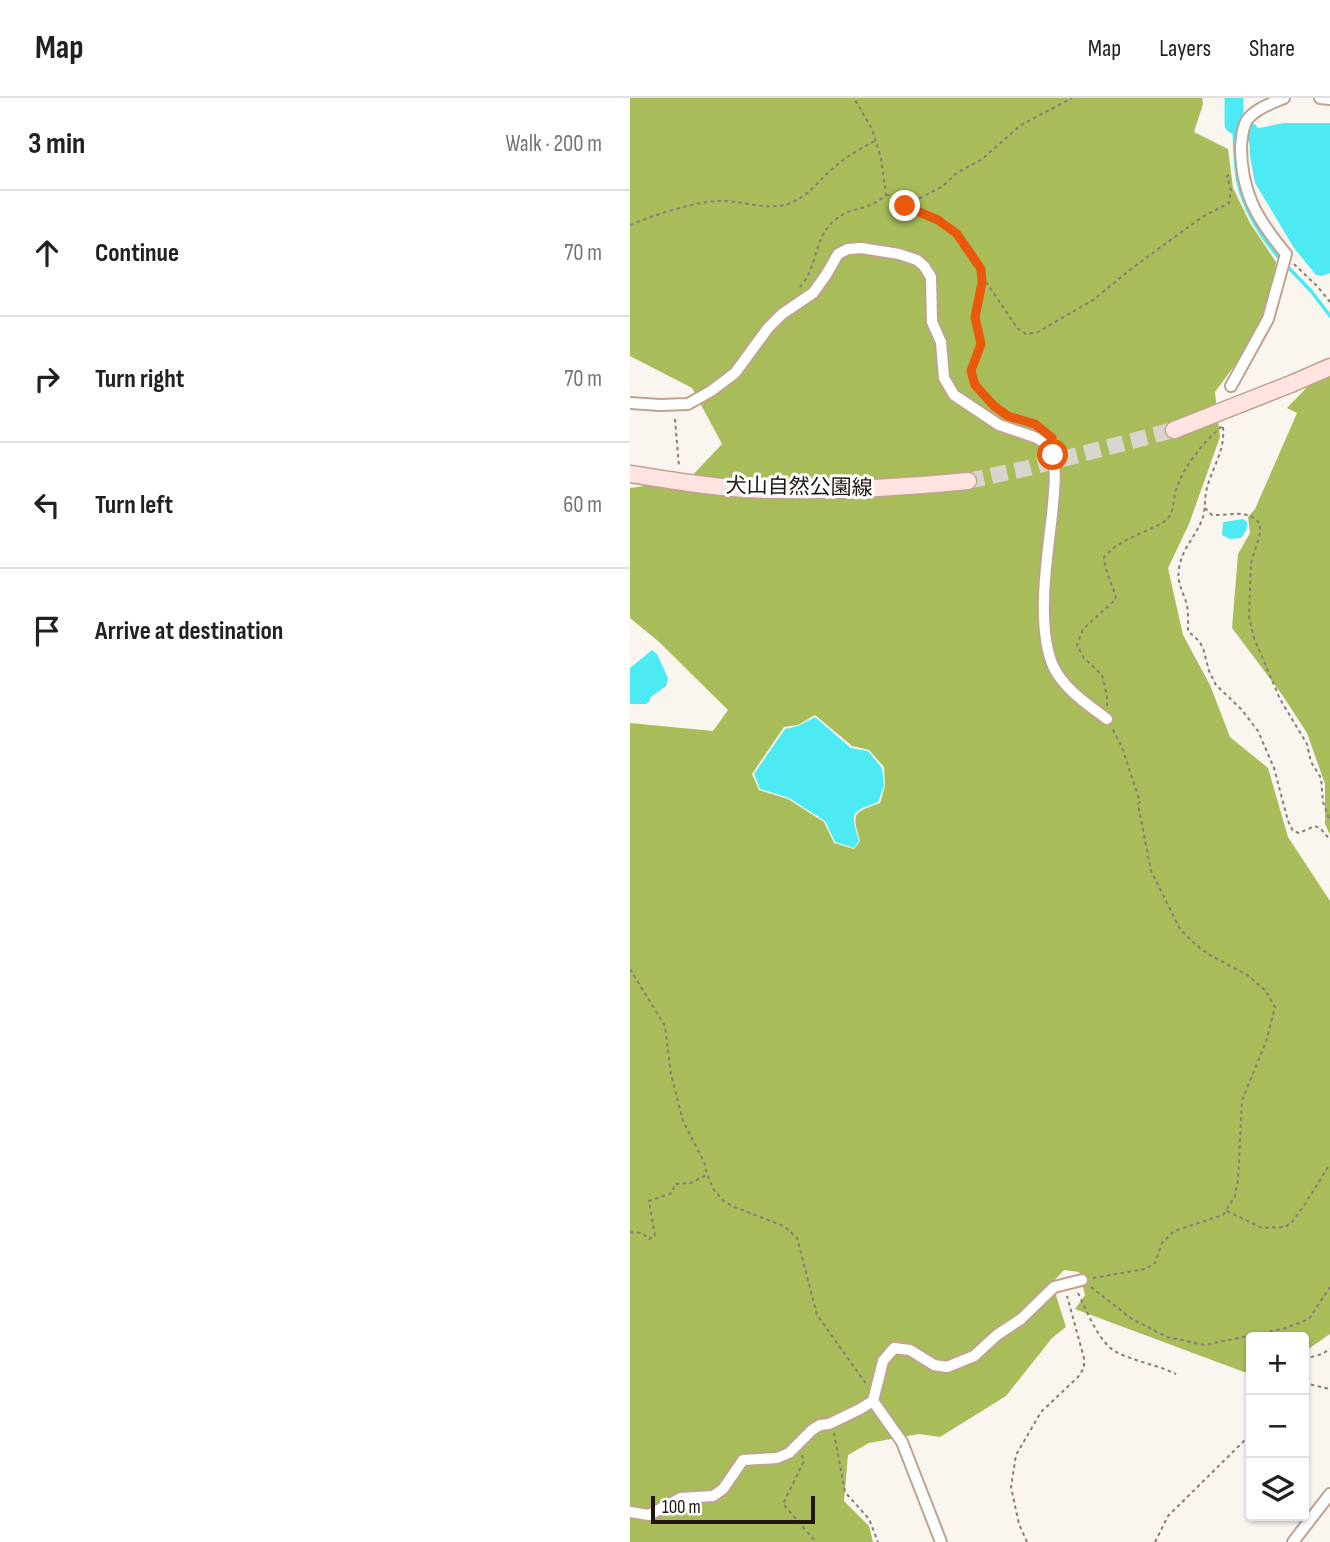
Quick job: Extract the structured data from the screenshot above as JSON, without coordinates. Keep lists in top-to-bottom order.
{
  "streets": {
    "main road": ["犬山自然公園線"]
  },
  "scale_bar": "100 m",
  "page": {
    "header": "Map",
    "nav": ["Map", "Layers", "Share"],
    "heading": ["3 min", "Walk · 200 m"],
    "list": [
      ["Continue", "70 m"],
      ["Turn right", "70 m"],
      ["Turn left", "60 m"],
      "Arrive at destination"
    ],
    "map_buttons": ["+", "−"],
    "scale": "100 m"
  }
}
